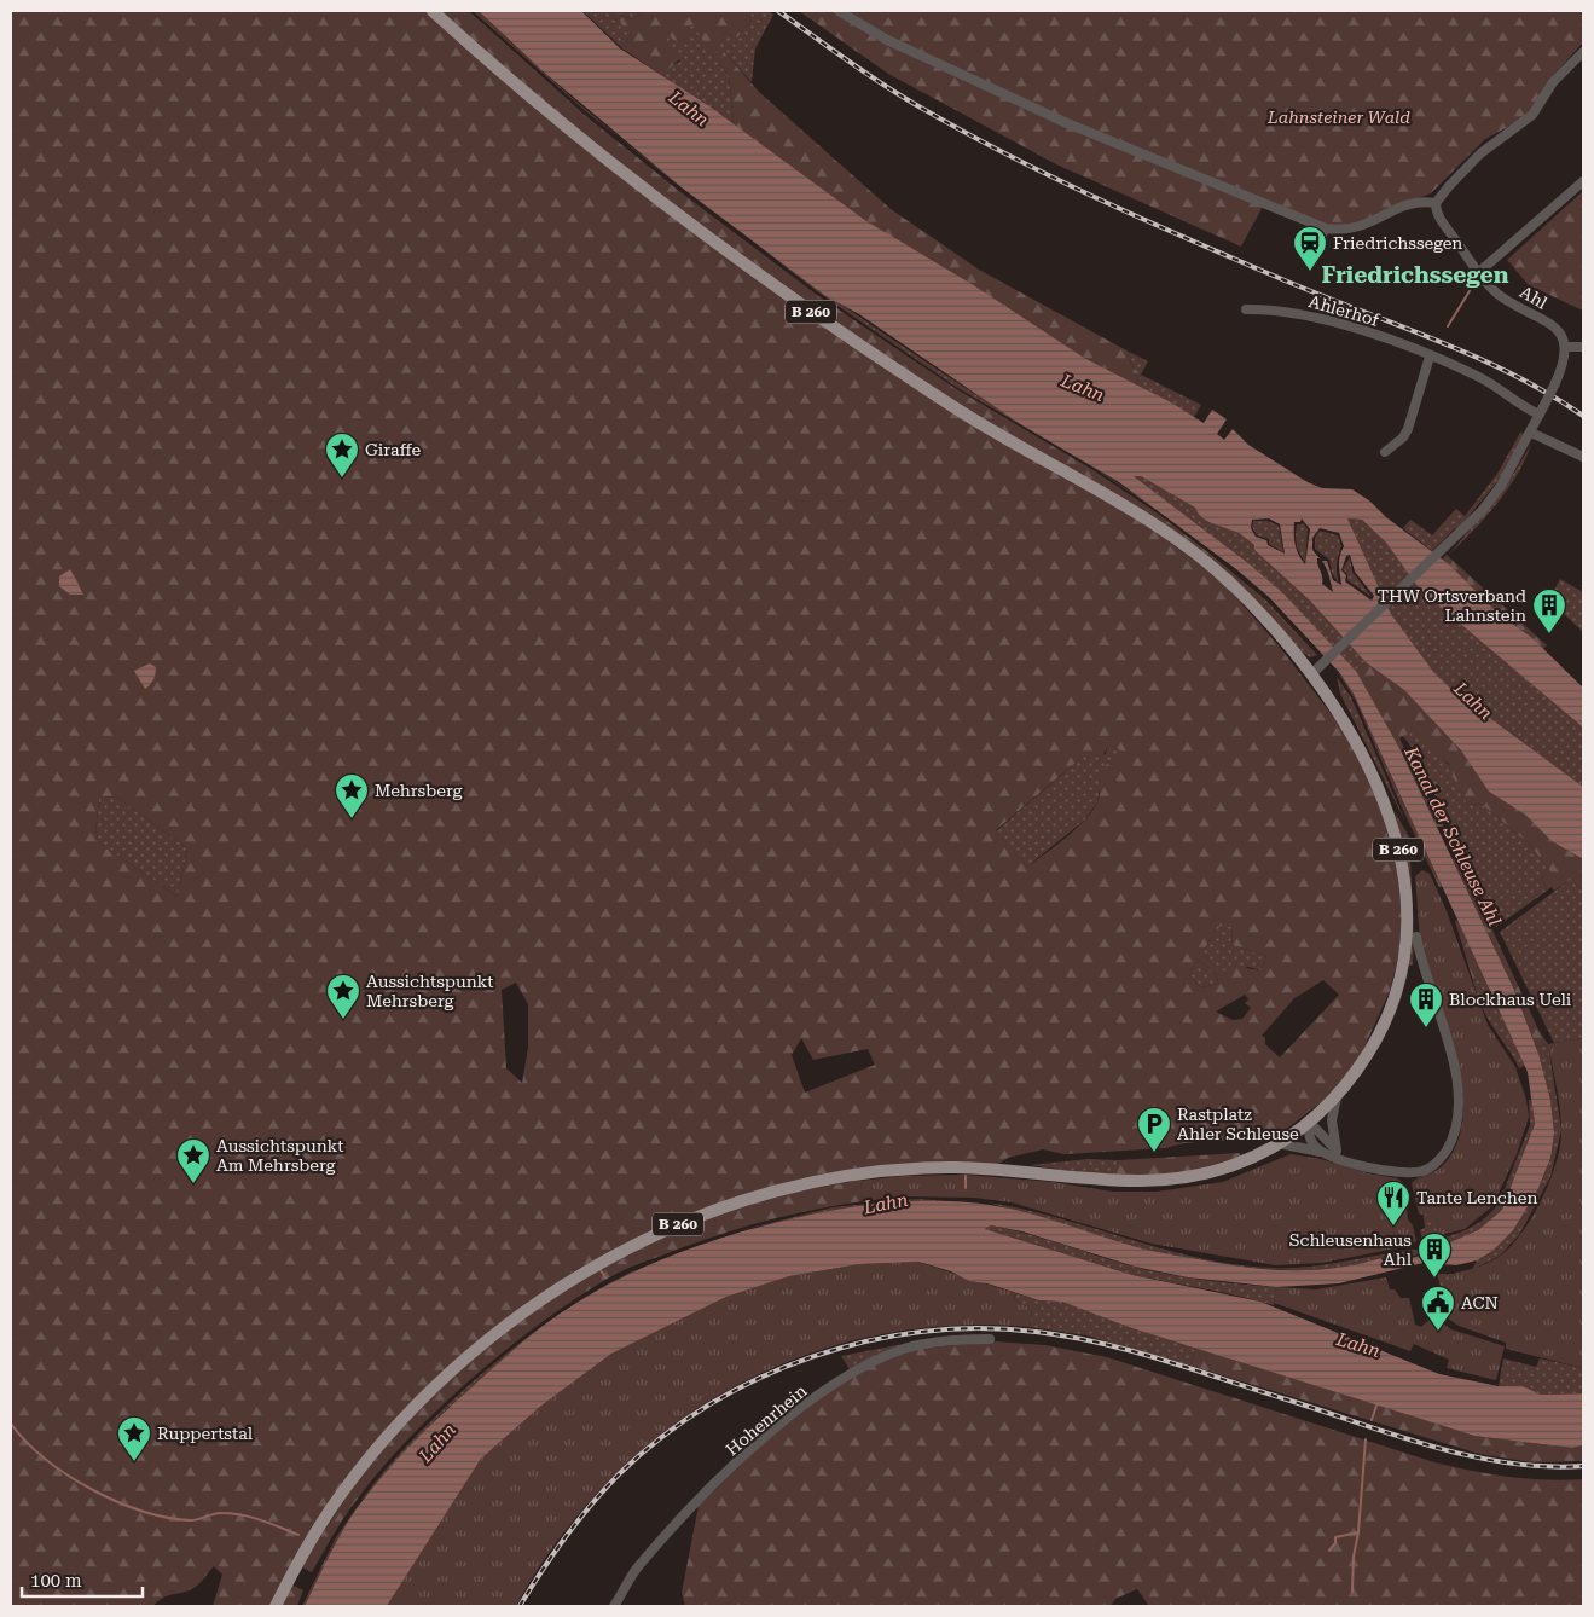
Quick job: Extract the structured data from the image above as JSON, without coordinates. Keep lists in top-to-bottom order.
{
  "streets": {
    "main road": ["B 260"],
    "street": ["Ahl", "Ahlerhof", "Hohenrhein"]
  },
  "districts": ["Friedrichssegen"],
  "water": ["Lahn", "Kanal der Schleuse Ahl"],
  "parks": ["Lahnsteiner Wald"],
  "places": {
    "station": ["Friedrichssegen"],
    "place": [
      "Giraffe",
      "Mehrsberg",
      "Aussichtspunkt Mehrsberg",
      "Aussichtspunkt Am Mehrsberg",
      "Ruppertstal"
    ],
    "building": ["THW Ortsverband Lahnstein", "Blockhaus Ueli", "Schleusenhaus Ahl"],
    "parking": ["Rastplatz Ahler Schleuse"],
    "restaurant": ["Tante Lenchen"],
    "public building": ["ACN"]
  },
  "scale_bar": "100 m"
}
